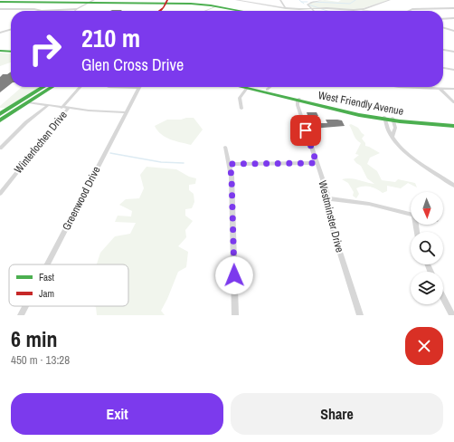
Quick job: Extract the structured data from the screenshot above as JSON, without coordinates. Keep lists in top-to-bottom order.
{
  "streets": {
    "main road": ["West Friendly Avenue"],
    "street": ["Winterlochen Drive", "Greenwood Drive", "Westminster Drive"]
  },
  "crossings": [
    ["West Friendly Avenue", "Westminster Drive"]
  ],
  "legend": ["Fast", "Jam"],
  "north": "bottom",
  "page": {
    "turn": ["210 m", "Glen Cross Drive"],
    "heading": ["6 min", "450 m · 13:28"],
    "buttons": ["Exit", "Share"]
  }
}
